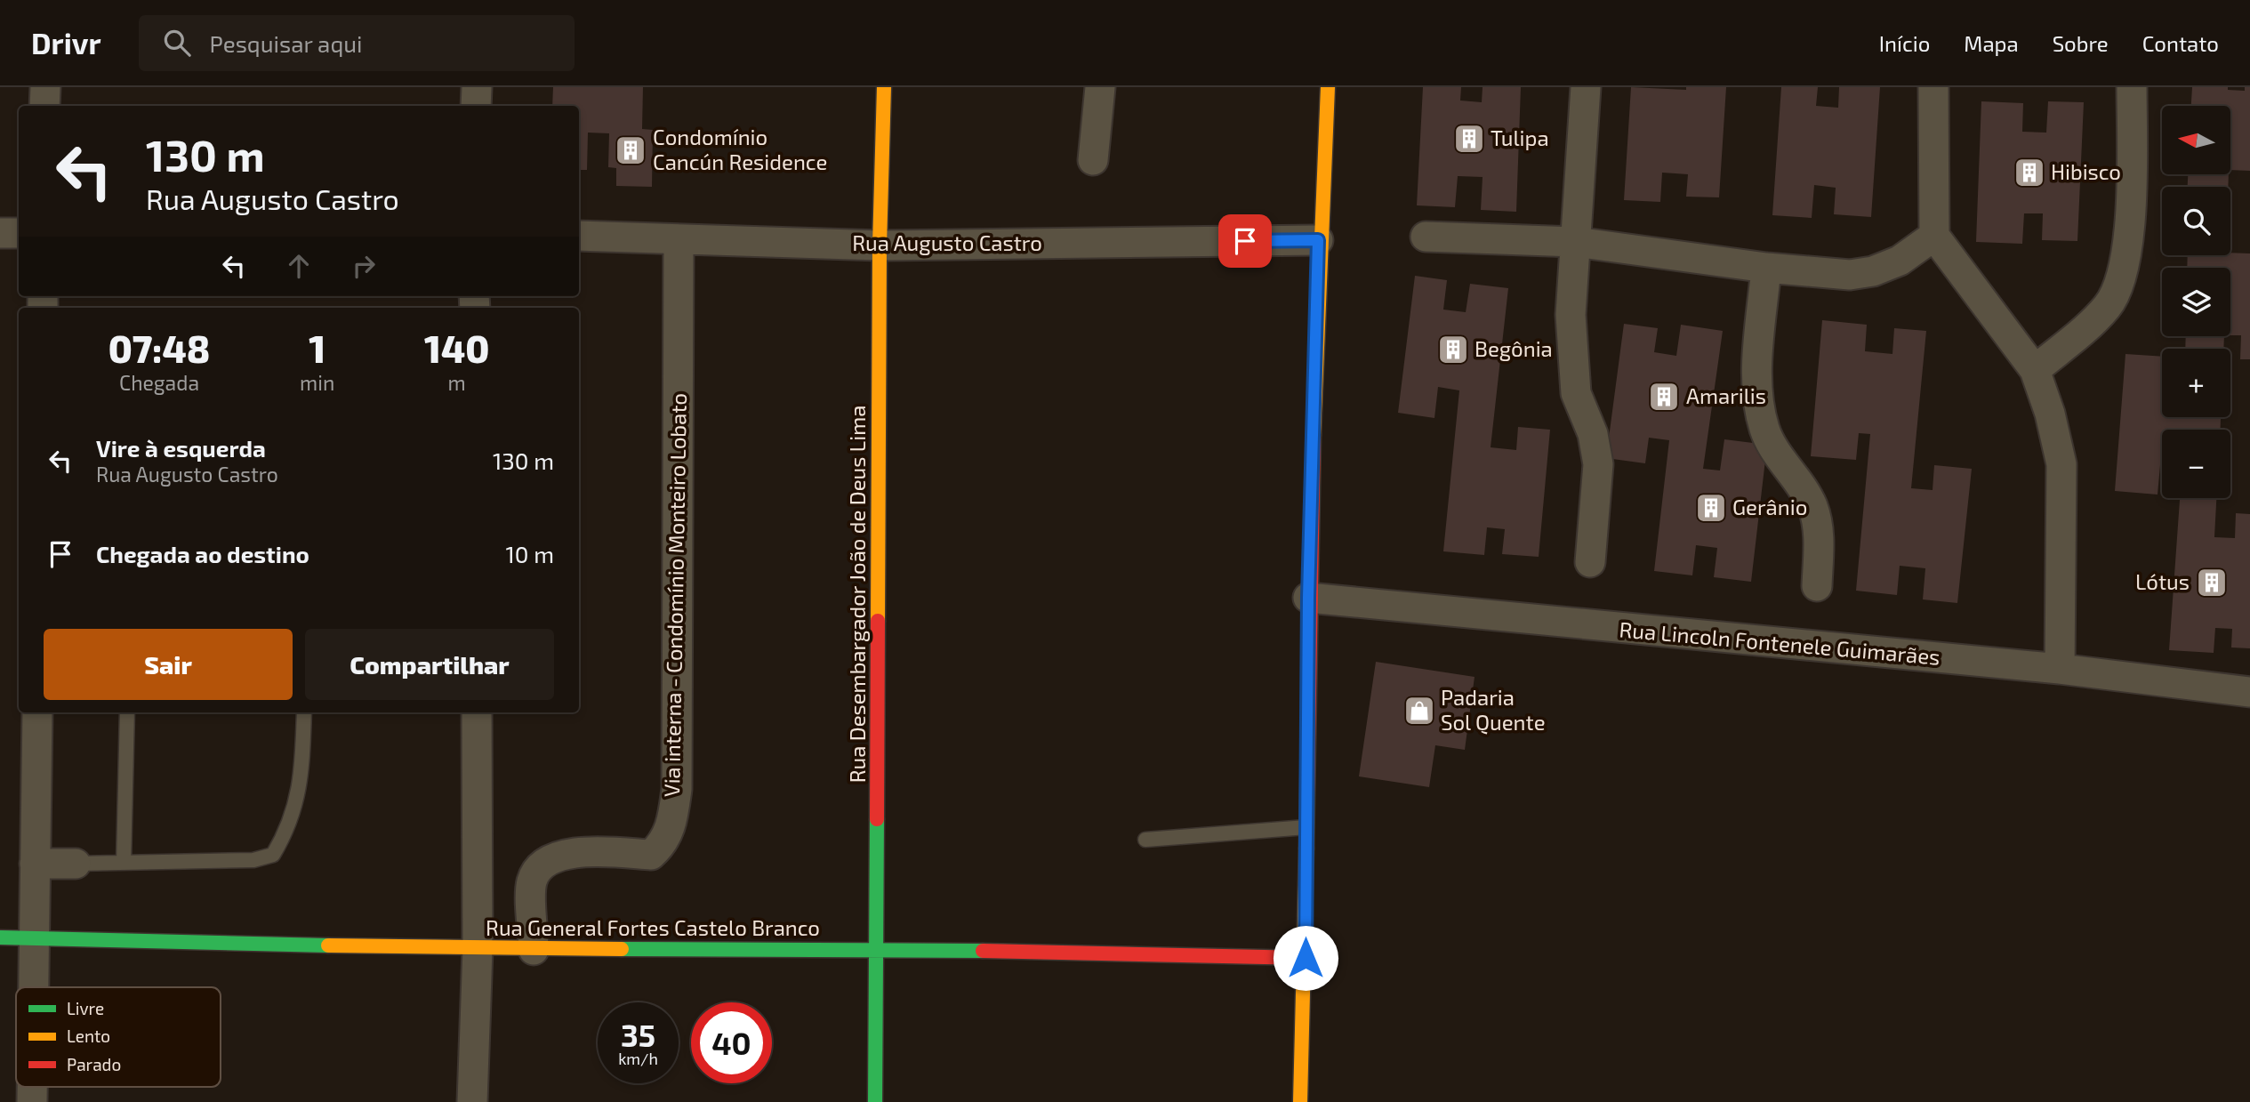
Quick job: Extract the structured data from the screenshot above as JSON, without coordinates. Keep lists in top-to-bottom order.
{
  "streets": {
    "street": [
      "Rua Augusto Castro",
      "Rua Desembargador João de Deus Lima",
      "Via interna - Condomínio Monteiro Lobato",
      "Rua Lincoln Fontenele Guimarães",
      "Rua General Fortes Castelo Branco"
    ]
  },
  "crossings": [
    ["Rua Augusto Castro", "Rua Desembargador João de Deus Lima"],
    ["Rua Augusto Castro", "Via interna - Condomínio Monteiro Lobato"],
    ["Rua Desembargador João de Deus Lima", "Rua General Fortes Castelo Branco"],
    ["Via interna - Condomínio Monteiro Lobato", "Rua General Fortes Castelo Branco"]
  ],
  "places": {
    "building": [
      "Tulipa",
      "Condomínio Cancún Residence",
      "Hibisco",
      "Begônia",
      "Amarilis",
      "Gerânio",
      "Lótus"
    ],
    "shop": ["Padaria Sol Quente"]
  },
  "legend": ["Livre", "Lento", "Parado"],
  "north": "left",
  "page": {
    "header": "Drivr",
    "search": "Pesquisar aqui",
    "nav": [
      "Início",
      "Mapa",
      "Sobre",
      "Contato"
    ],
    "map_buttons": ["+", "−"],
    "turn": ["130 m", "Rua Augusto Castro"],
    "eta": [
      "07:48",
      "Chegada",
      "1",
      "min",
      "140",
      "m"
    ],
    "list": [
      {
        "name": "Vire à esquerda",
        "note": "Rua Augusto Castro",
        "value": "130 m"
      },
      {
        "name": "Chegada ao destino",
        "value": "10 m"
      }
    ],
    "buttons": ["Sair", "Compartilhar"],
    "speed": "35 km/h",
    "limit": "40"
  }
}
